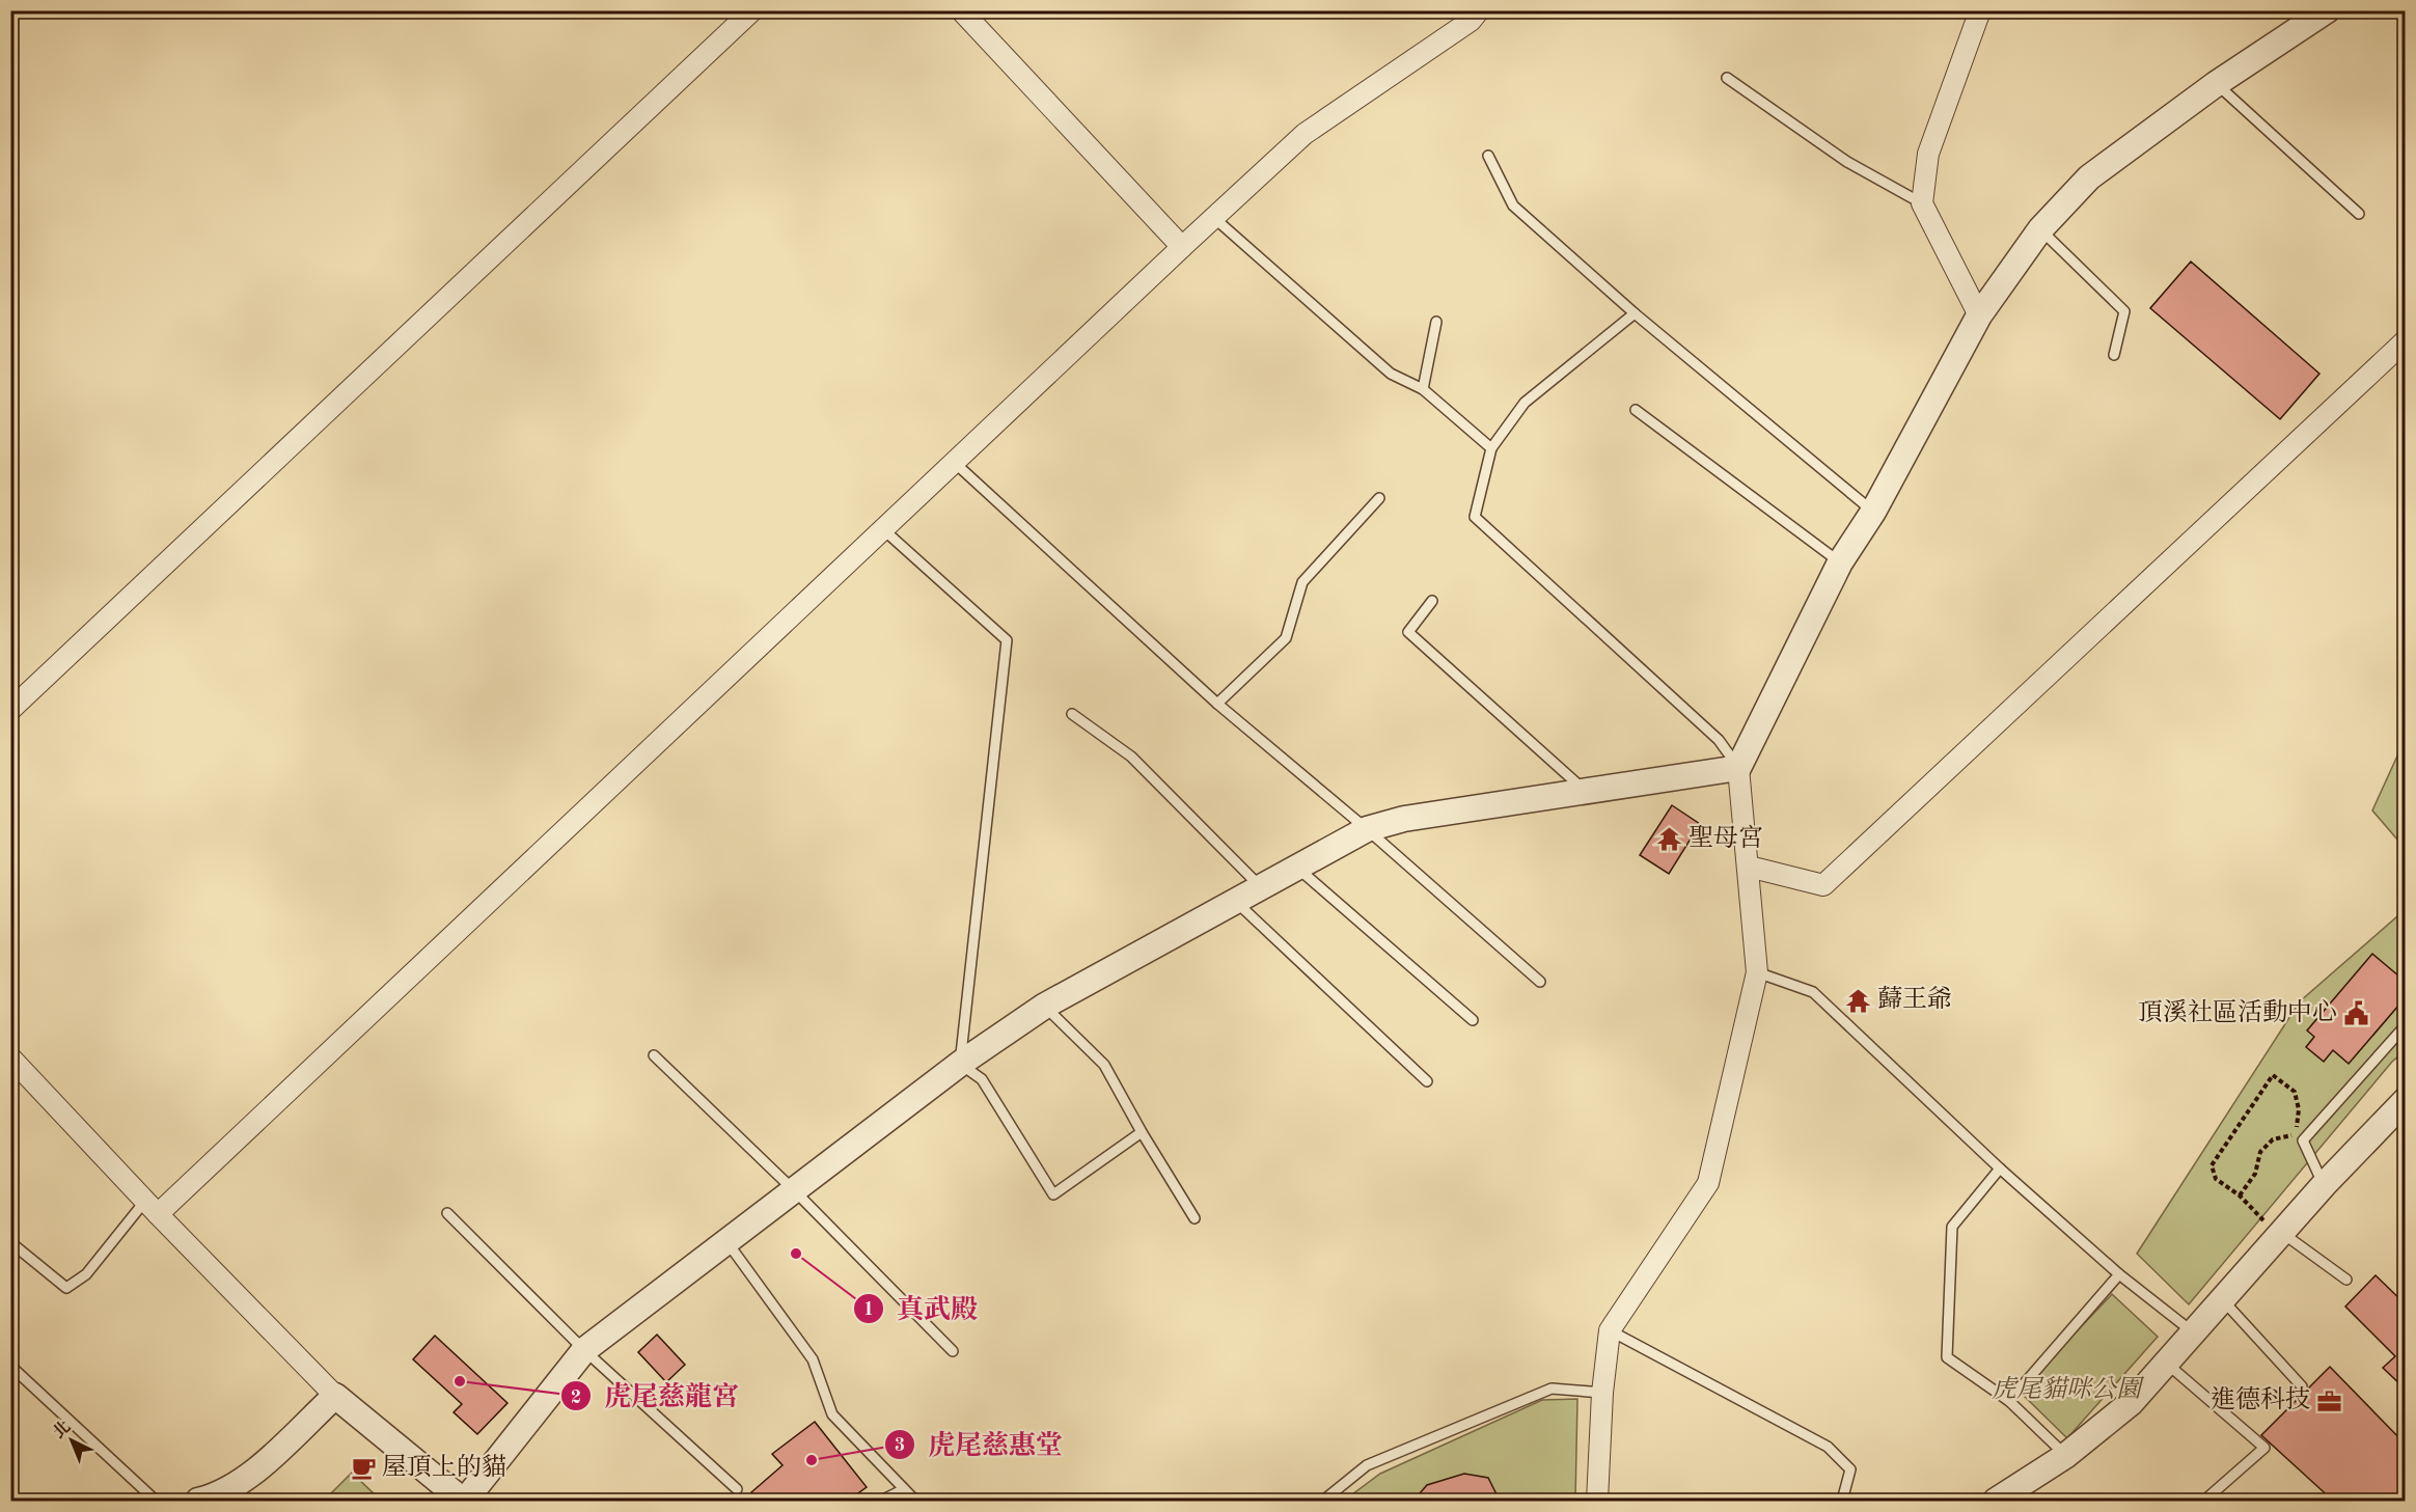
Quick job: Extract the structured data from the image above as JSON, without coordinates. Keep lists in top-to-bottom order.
{
  "parks": ["虎尾貓咪公園"],
  "places": {
    "temple": ["聖母宮", "蘬王爺"],
    "public building": ["頂溪社區活動中心"],
    "other": ["真武殿", "虎尾慈龍宮", "虎尾慈惠堂"],
    "office": ["進德科技"],
    "cafe": ["屋頂上的貓"]
  },
  "north": "top left"
}
